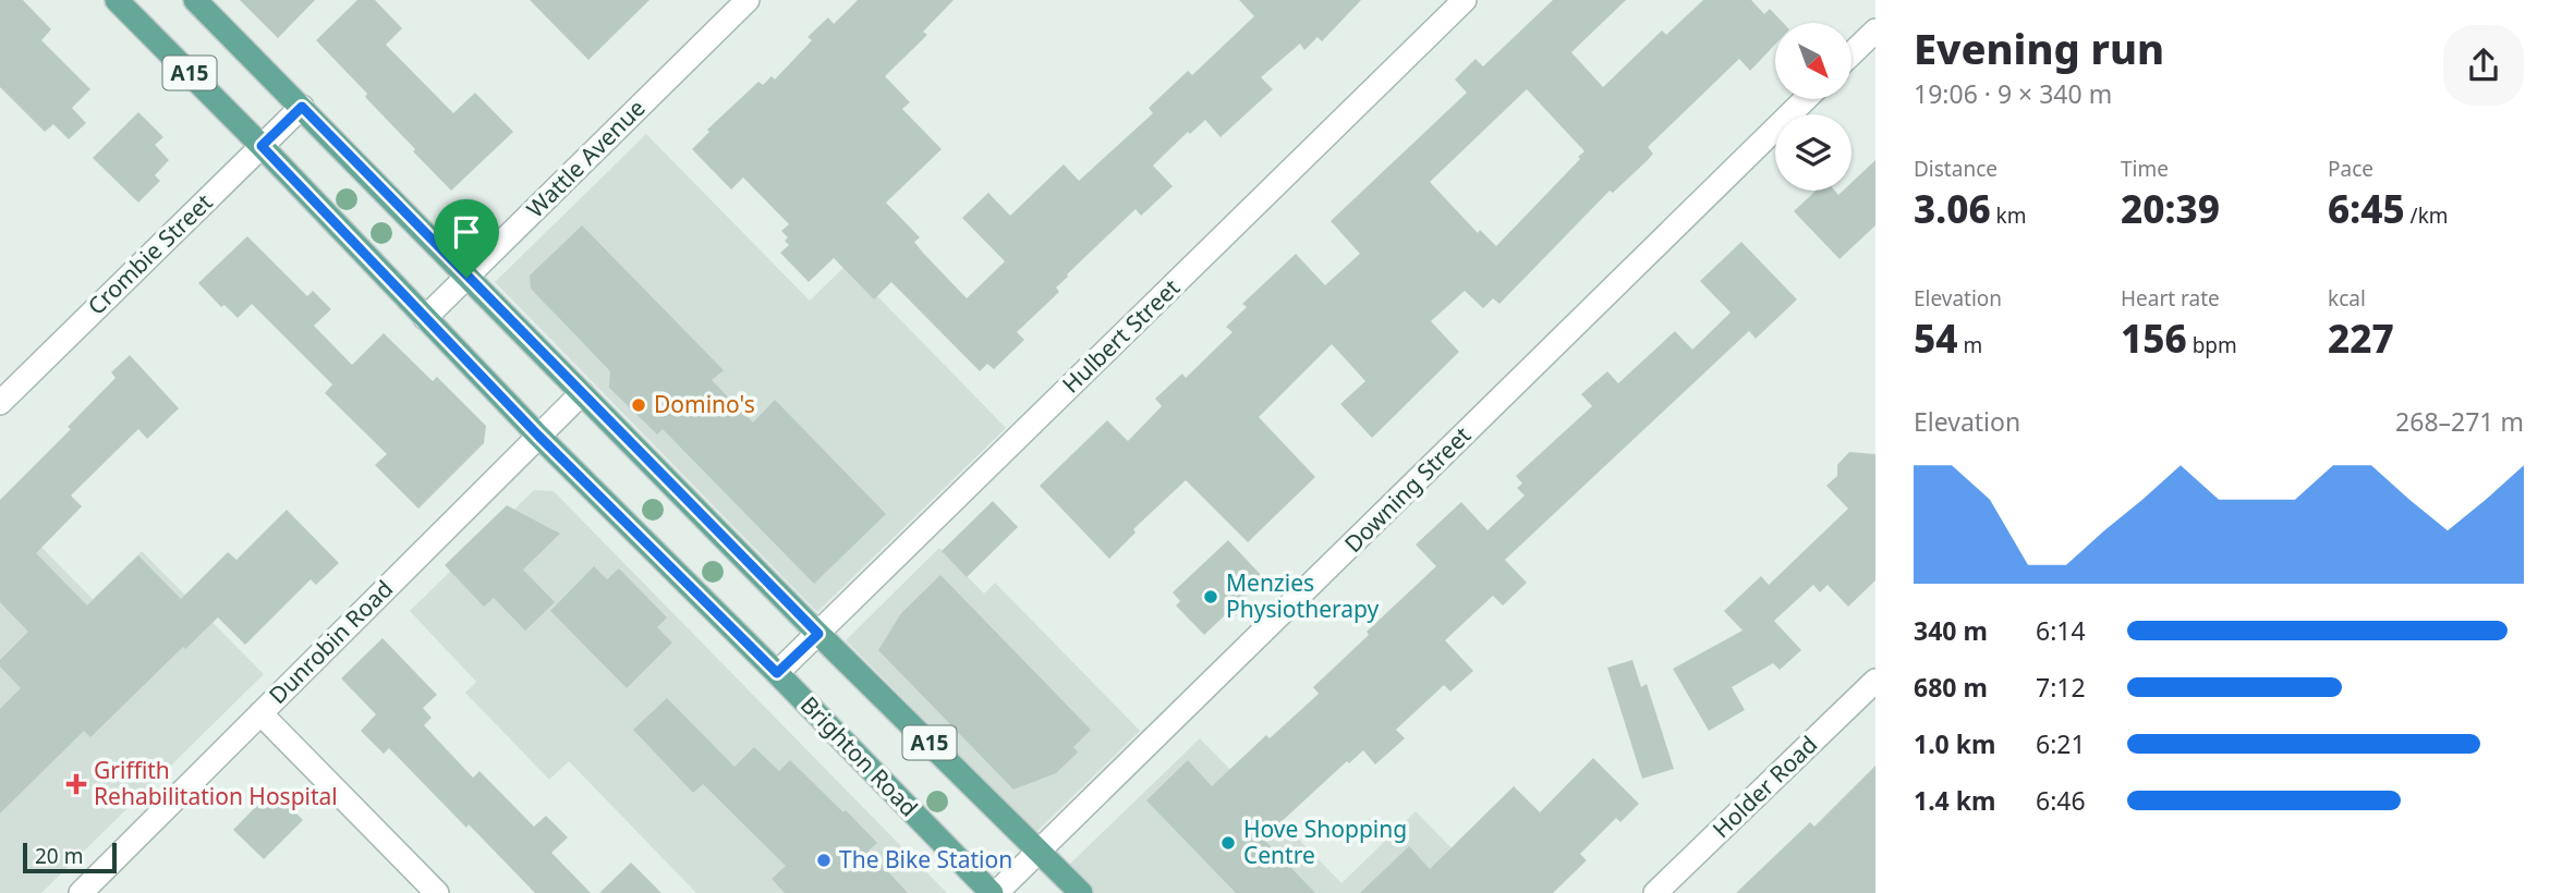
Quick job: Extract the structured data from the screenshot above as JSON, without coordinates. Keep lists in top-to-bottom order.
{
  "streets": {
    "main road": ["A15", "Brighton Road"],
    "street": [
      "Wattle Avenue",
      "Crombie Street",
      "Hulbert Street",
      "Downing Street",
      "Dunrobin Road",
      "Holder Road"
    ]
  },
  "crossings": [
    ["A15", "Wattle Avenue"],
    ["A15", "Crombie Street"],
    ["A15", "Hulbert Street"],
    ["A15", "Downing Street"],
    ["A15", "Dunrobin Road"],
    ["Wattle Avenue", "Brighton Road"],
    ["Crombie Street", "Brighton Road"],
    ["Hulbert Street", "Brighton Road"],
    ["Downing Street", "Brighton Road"],
    ["Dunrobin Road", "Brighton Road"]
  ],
  "places": {
    "other": [
      "Domino's",
      "Menzies Physiotherapy",
      "Hove Shopping Centre",
      "The Bike Station"
    ],
    "health": ["Griffith Rehabilitation Hospital"]
  },
  "scale_bar": "20 m",
  "north": "bottom right",
  "page": {
    "heading": ["Evening run", "19:06 · 9 × 340 m"],
    "stats": [
      ["Distance", "3.06 km"],
      ["Time", "20:39"],
      ["Pace", "6:45 /km"],
      ["Elevation", "54 m"],
      ["Heart rate", "156 bpm"],
      ["kcal", "227"]
    ],
    "chart": ["Elevation", "268–271 m"],
    "list": [
      {
        "name": "340 m",
        "note": "6:14"
      },
      {
        "name": "680 m",
        "note": "7:12"
      },
      {
        "name": "1.0 km",
        "note": "6:21"
      },
      {
        "name": "1.4 km",
        "note": "6:46"
      }
    ],
    "scale": "20 m"
  }
}
